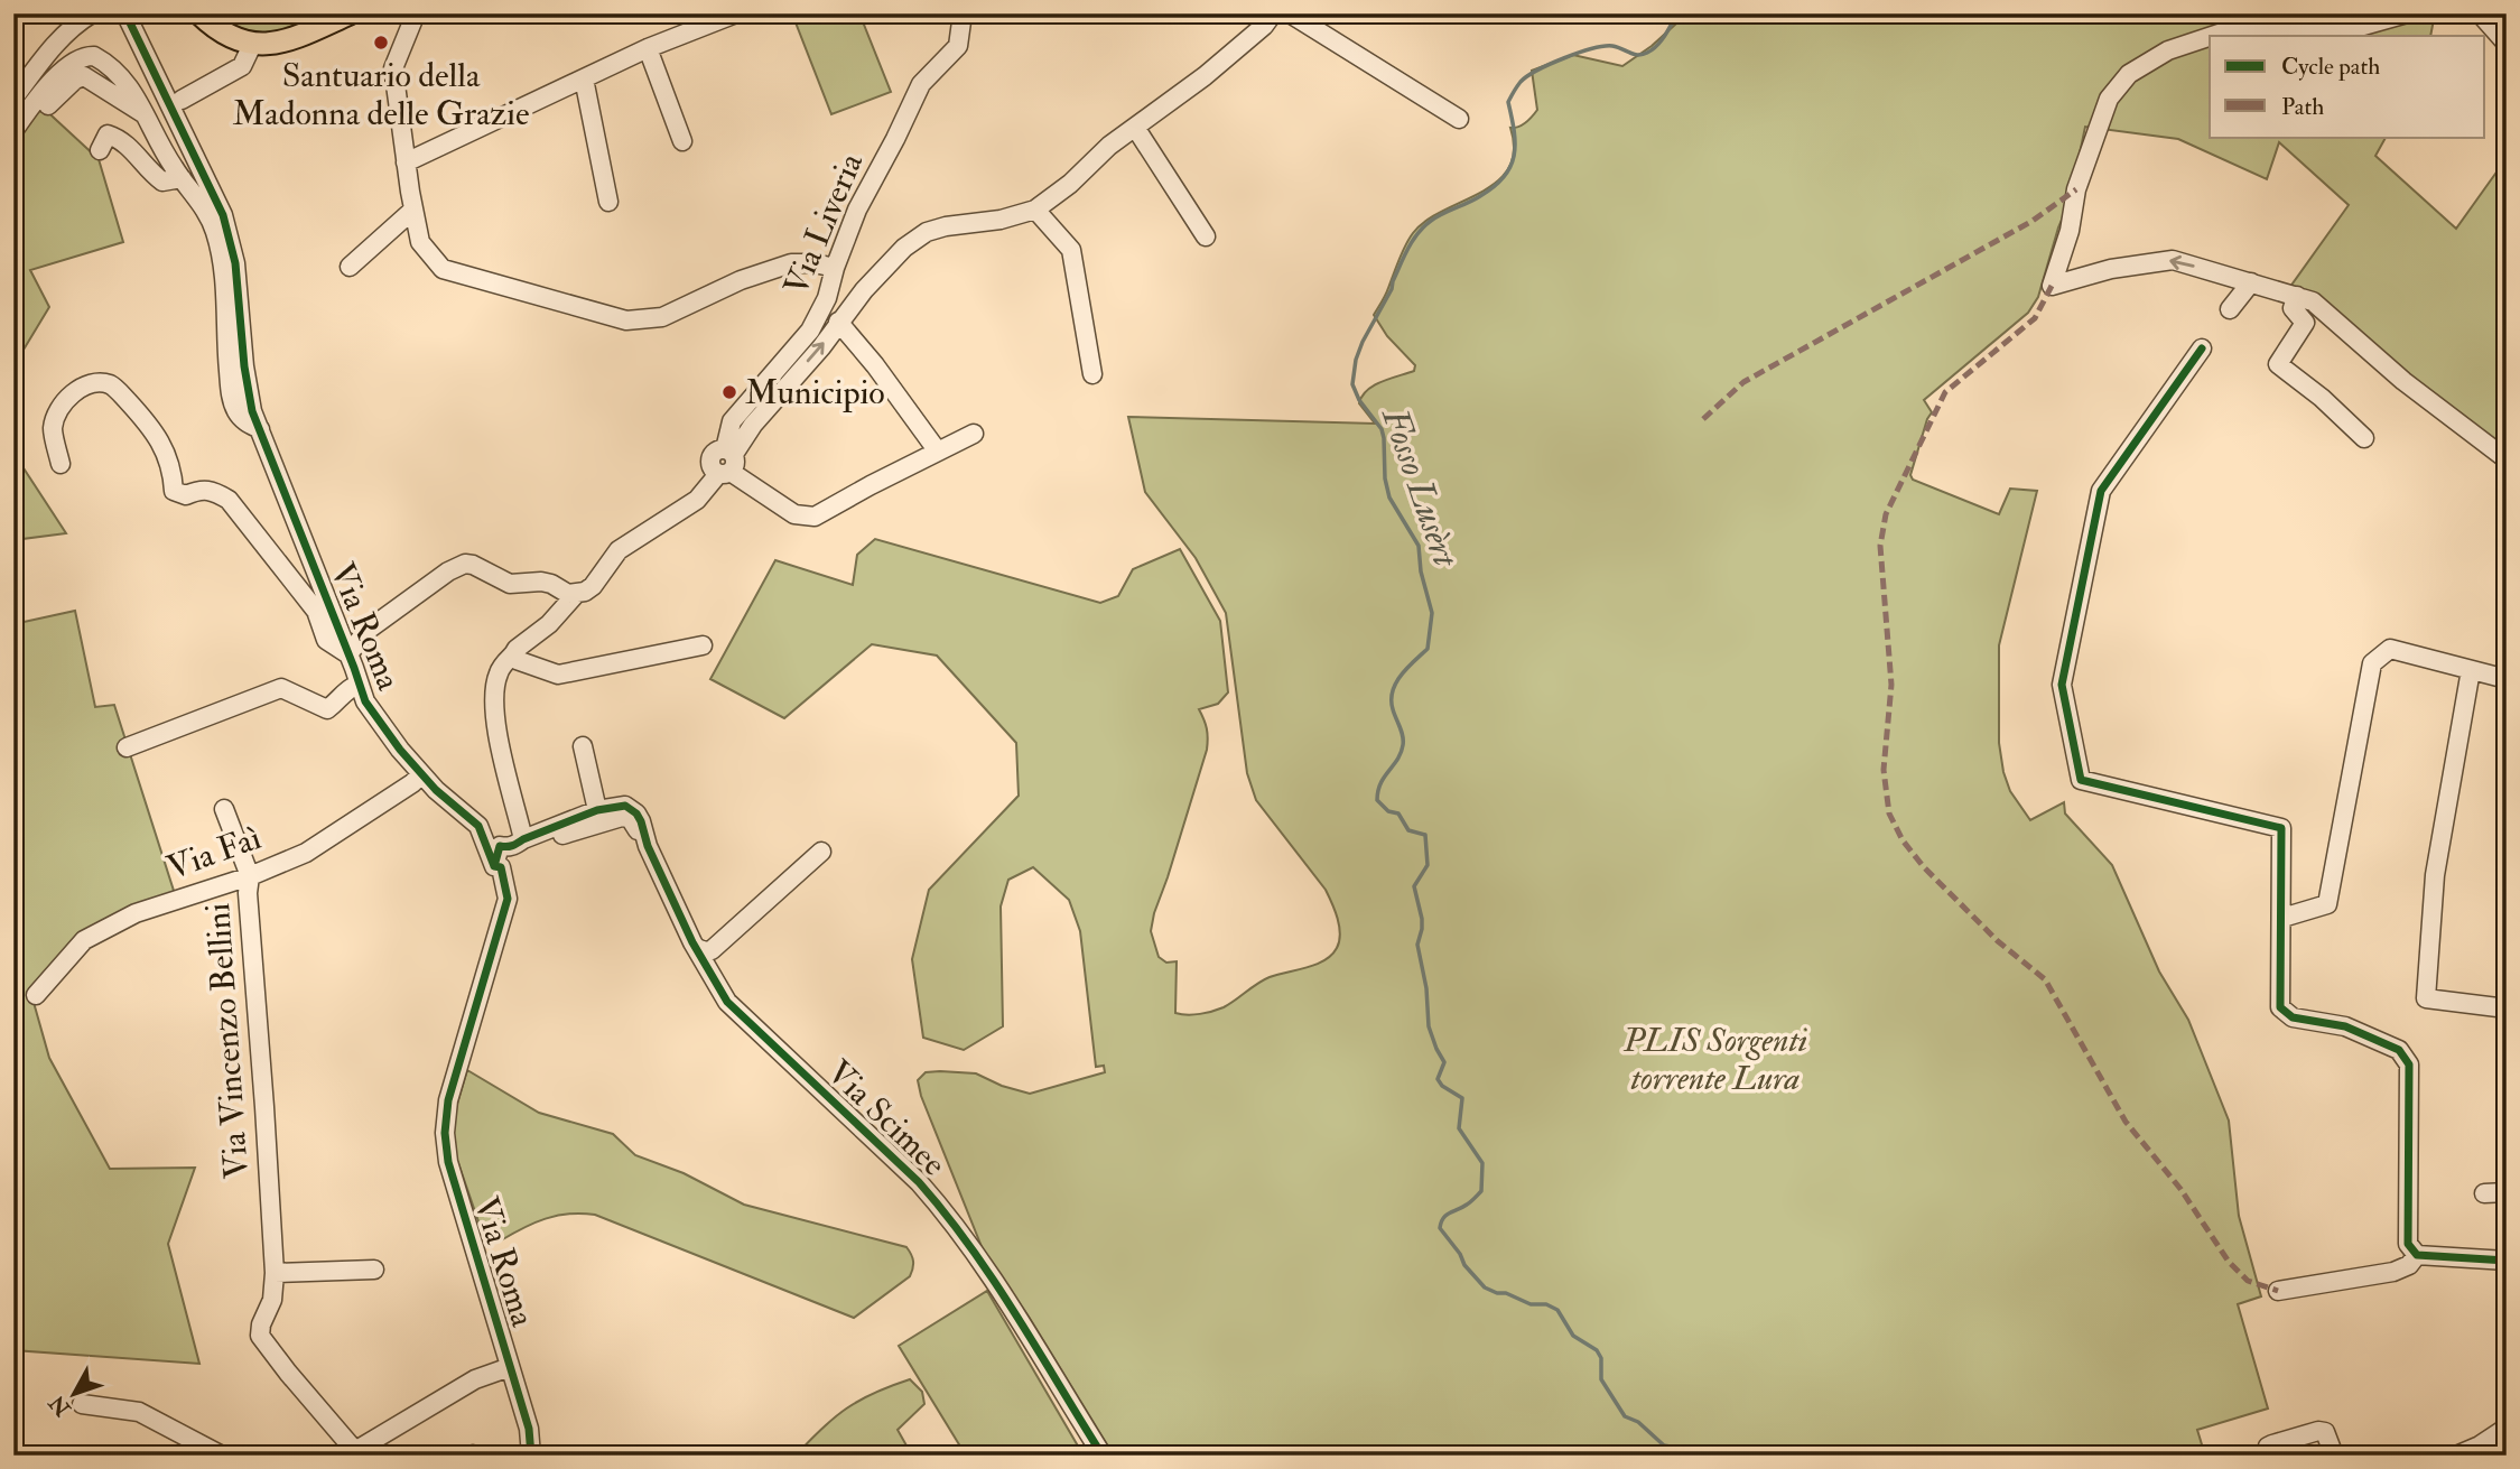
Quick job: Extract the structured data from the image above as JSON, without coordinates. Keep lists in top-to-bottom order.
{
  "streets": {
    "street": [
      "Via Liveria",
      "Via Roma",
      "Via Faì",
      "Via Vincenzo Bellini",
      "Via Scimee"
    ]
  },
  "crossings": [
    ["Via Roma", "Via Faì"],
    ["Via Faì", "Via Vincenzo Bellini"]
  ],
  "water": ["Fosso Lusèrt"],
  "parks": ["PLIS Sorgenti torrente Lura"],
  "places": ["Santuario della Madonna delle Grazie", "Municipio"],
  "legend": ["Cycle path", "Path"],
  "north": "bottom left"
}
